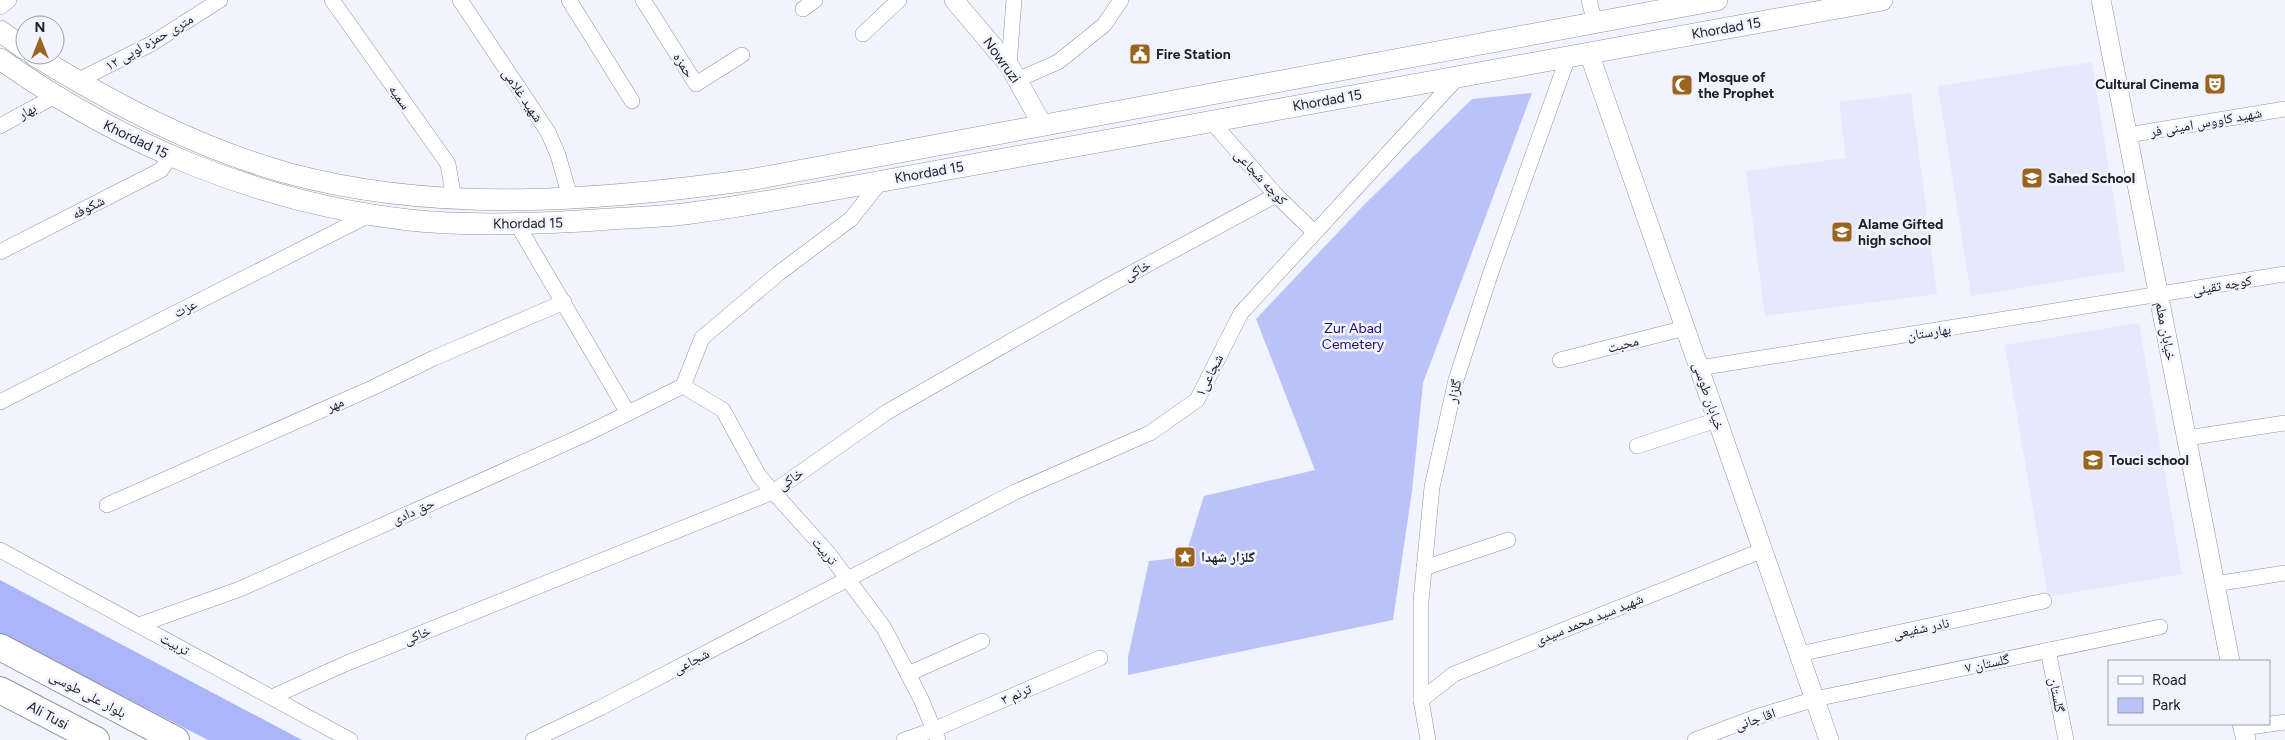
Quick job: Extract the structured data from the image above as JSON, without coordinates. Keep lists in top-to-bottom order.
{
  "streets": {
    "highway": ["بلوار علی طوسی", "Ali Tusi"],
    "main road": ["Khordad 15"],
    "street": [
      "۱۲ متری حمزه لویی",
      "Nowruzi",
      "حمزه",
      "شهید غلامی",
      "سمیه",
      "بهار",
      "شهید کاووس امینی فر",
      "کوچه شجاعی",
      "شکوفه",
      "خاکی",
      "کوچه تقیئی",
      "عزت",
      "خیابان معلم",
      "بهارستان",
      "محبت",
      "شجاعی۱",
      "گلزار",
      "خیابان طوسی",
      "مهر",
      "حق دادی",
      "تربیت",
      "شهید سید محمد سیدی",
      "نادر شفیعی",
      "شجاعی",
      "گلستان ۷",
      "ترنم ۳",
      "گلستان",
      "اقا جانی"
    ]
  },
  "crossings": [
    ["Khordad 15", "۱۲ متری حمزه لویی"],
    ["Khordad 15", "Nowruzi"],
    ["Khordad 15", "شهید غلامی"],
    ["Khordad 15", "سمیه"],
    ["Khordad 15", "بهار"],
    ["Khordad 15", "کوچه شجاعی"],
    ["Khordad 15", "شکوفه"],
    ["Khordad 15", "عزت"],
    ["Khordad 15", "شجاعی۱"],
    ["Khordad 15", "گلزار"],
    ["Khordad 15", "خیابان طوسی"],
    ["شهید کاووس امینی فر", "خیابان معلم"],
    ["کوچه شجاعی", "خاکی"],
    ["کوچه شجاعی", "شجاعی۱"],
    ["خاکی", "تربیت"],
    ["کوچه تقیئی", "خیابان معلم"],
    ["کوچه تقیئی", "بهارستان"],
    ["خیابان معلم", "بهارستان"],
    ["بهارستان", "خیابان طوسی"],
    ["محبت", "خیابان طوسی"],
    ["شجاعی۱", "تربیت"],
    ["شجاعی۱", "شجاعی"],
    ["گلزار", "شهید سید محمد سیدی"],
    ["خیابان طوسی", "شهید سید محمد سیدی"],
    ["خیابان طوسی", "نادر شفیعی"],
    ["خیابان طوسی", "گلستان ۷"],
    ["خیابان طوسی", "اقا جانی"],
    ["حق دادی", "تربیت"],
    ["تربیت", "شجاعی"],
    ["تربیت", "ترنم ۳"],
    ["گلستان ۷", "گلستان"],
    ["گلستان ۷", "اقا جانی"]
  ],
  "parks": ["Zur Abad Cemetery"],
  "places": {
    "public building": ["Fire Station"],
    "theatre": ["Cultural Cinema"],
    "mosque": ["Mosque of the Prophet"],
    "school or university": ["Sahed School", "Alame Gifted high school", "Touci school"],
    "place": ["گلزار شهدا"]
  },
  "legend": ["Road", "Park"],
  "north": "top"
}
